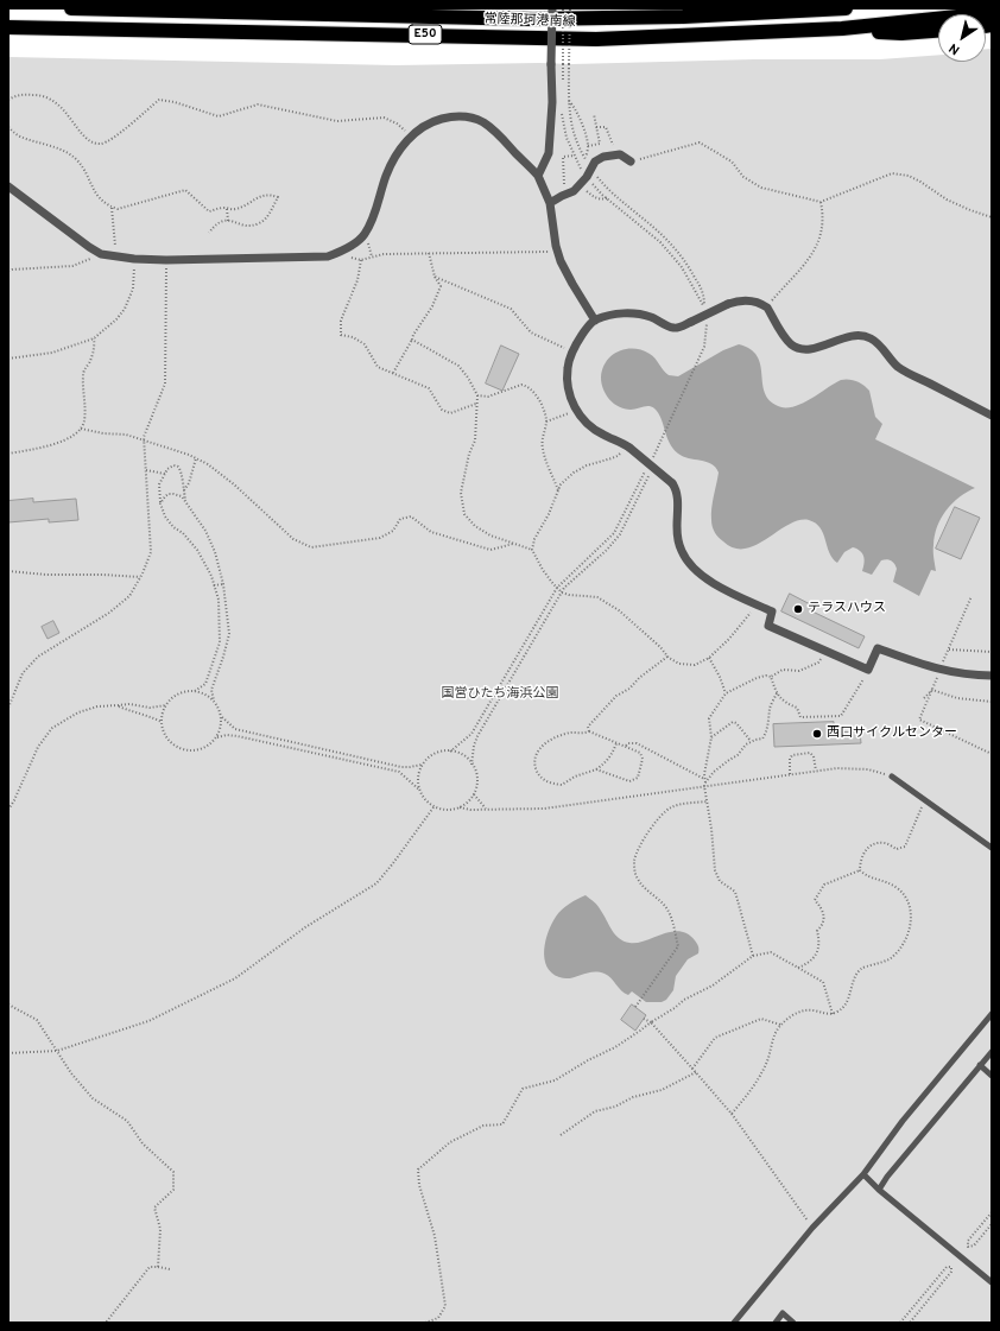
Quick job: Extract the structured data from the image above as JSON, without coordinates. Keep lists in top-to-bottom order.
{
  "streets": {
    "highway": ["常陸那珂港南線", "E50"]
  },
  "parks": ["国営ひたち海浜公園"],
  "places": ["テラスハウス", "西口サイクルセンター"],
  "north": "bottom left"
}
